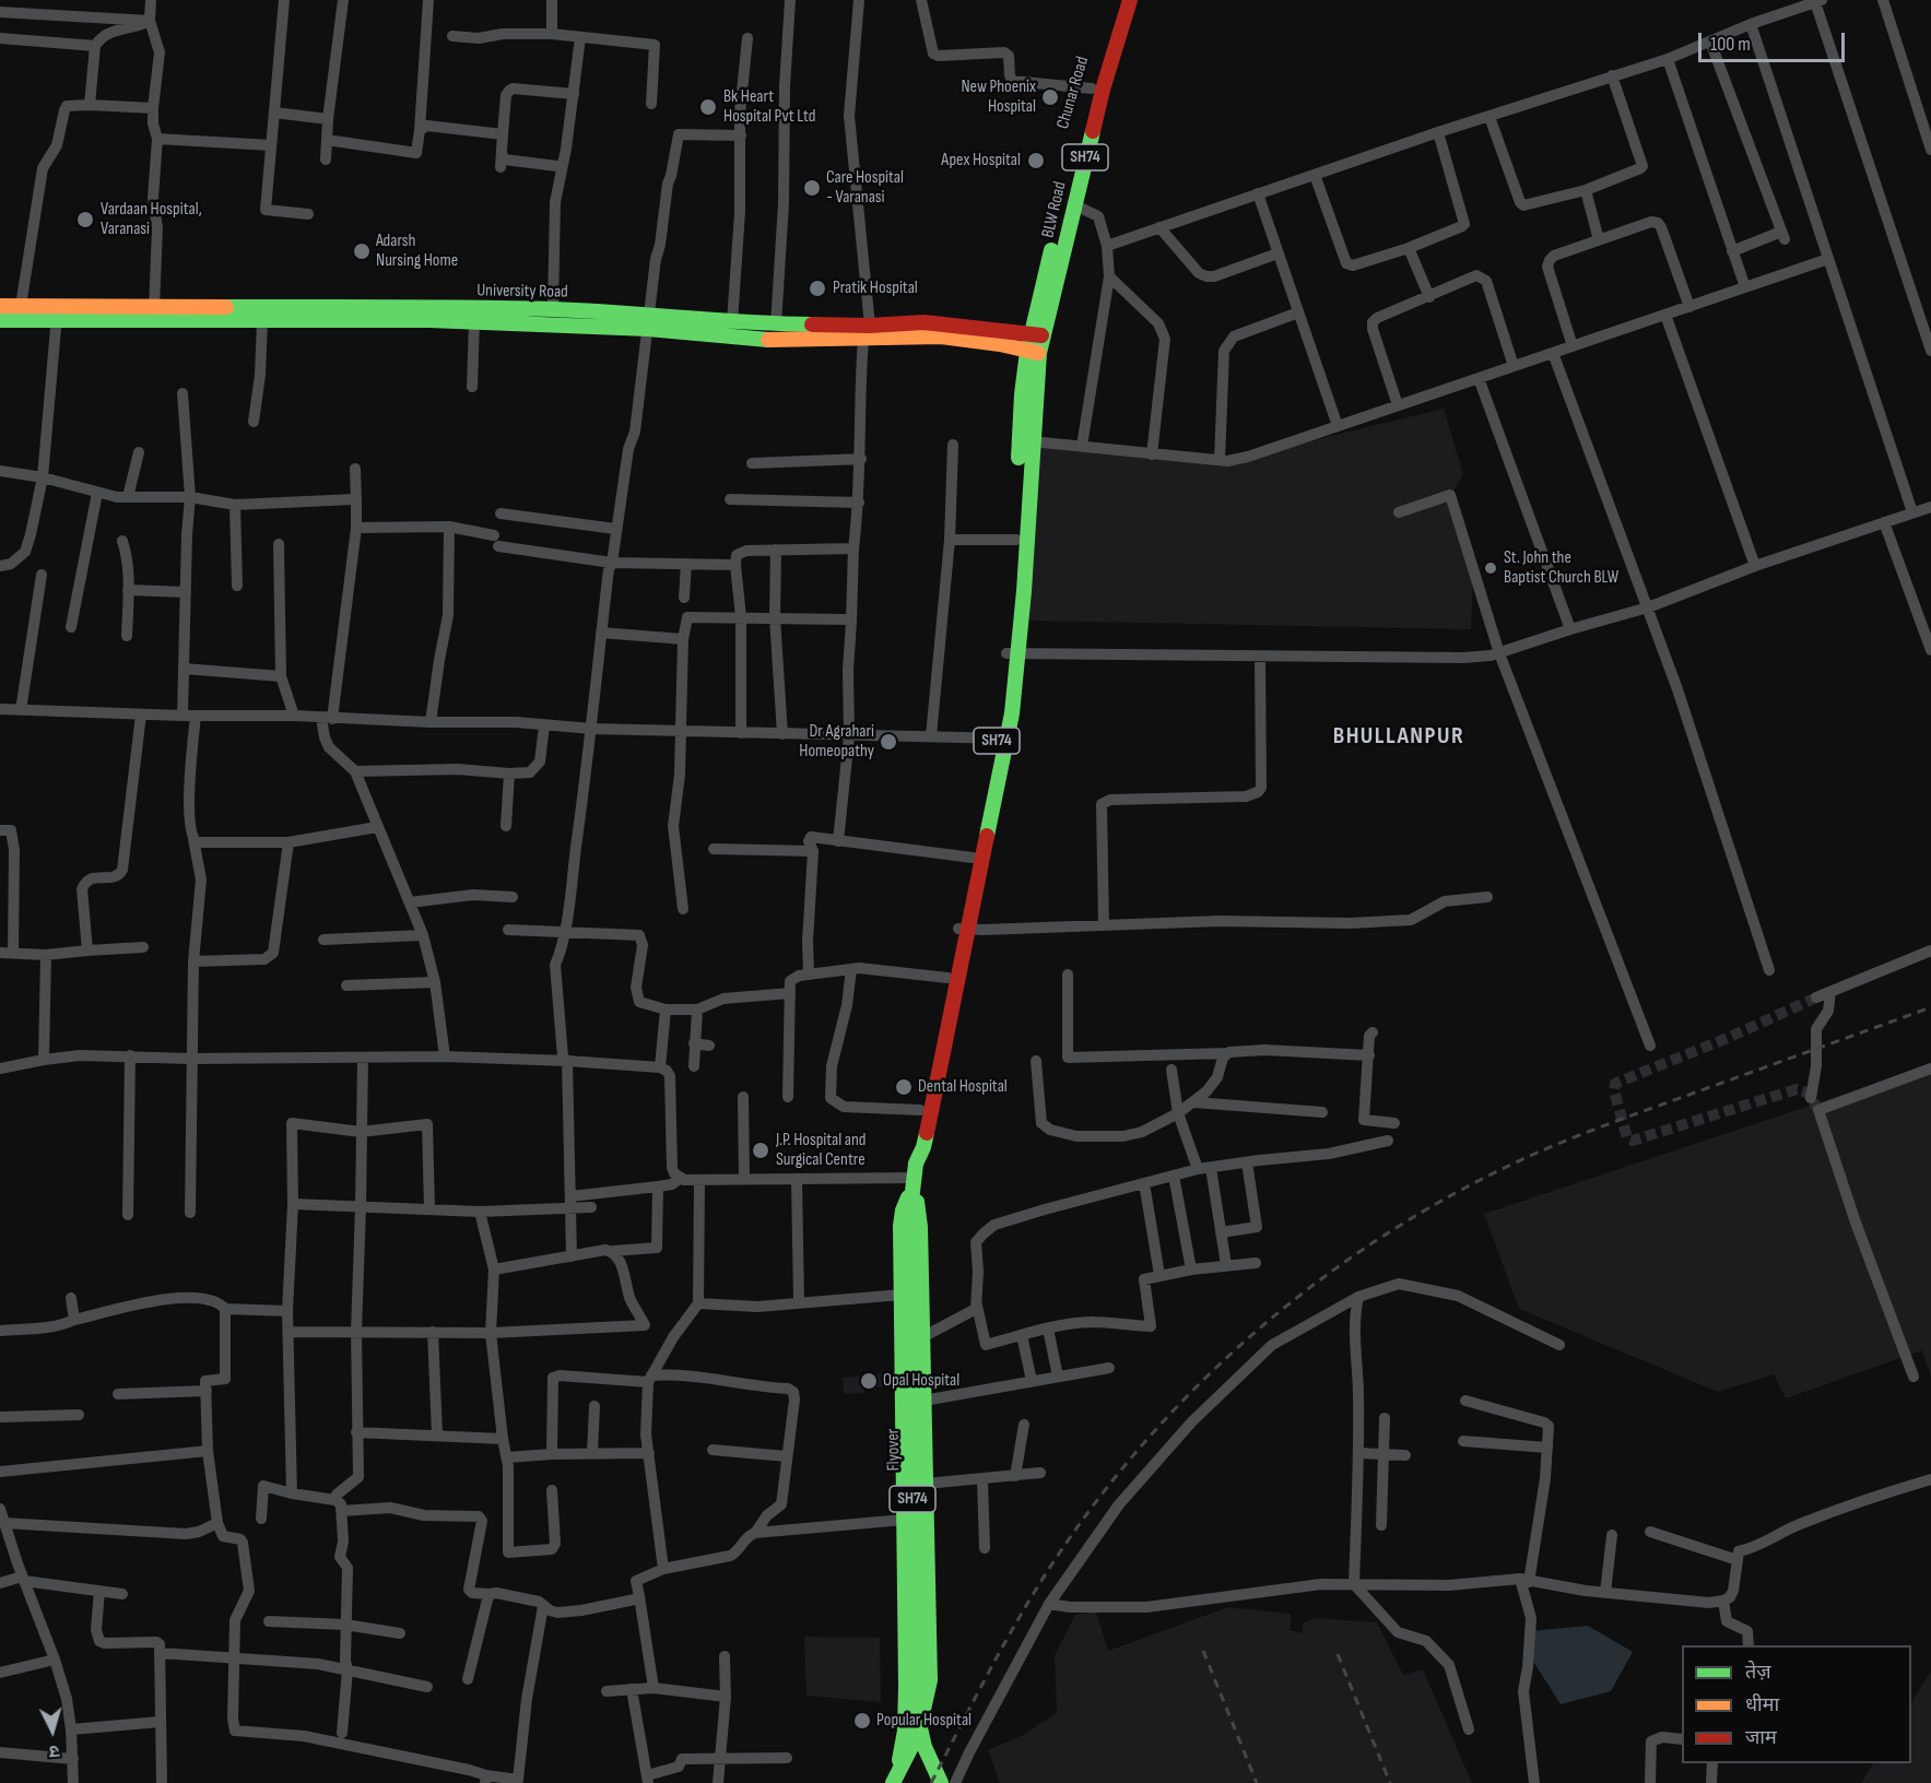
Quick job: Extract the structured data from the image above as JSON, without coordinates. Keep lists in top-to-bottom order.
{
  "streets": {
    "main road": [
      "Chunar Road",
      "SH74",
      "BLW Road",
      "University Road",
      "Flyover"
    ]
  },
  "crossings": [
    ["Chunar Road", "SH74"],
    ["Chunar Road", "BLW Road"],
    ["SH74", "BLW Road"],
    ["SH74", "University Road"],
    ["SH74", "Flyover"]
  ],
  "districts": ["BHULLANPUR"],
  "places": [
    "New Phoenix Hospital",
    "Bk Heart Hospital Pvt Ltd",
    "Apex Hospital",
    "Care Hospital - Varanasi",
    "Vardaan Hospital, Varanasi",
    "Adarsh Nursing Home",
    "Pratik Hospital",
    "St. John the Baptist Church BLW",
    "Dr Agrahari Homeopathy",
    "Dental Hospital",
    "J.P. Hospital and Surgical Centre",
    "Opal Hospital",
    "Popular Hospital"
  ],
  "legend": ["तेज़", "धीमा", "जाम"],
  "scale_bar": "100 m",
  "north": "bottom"
}
